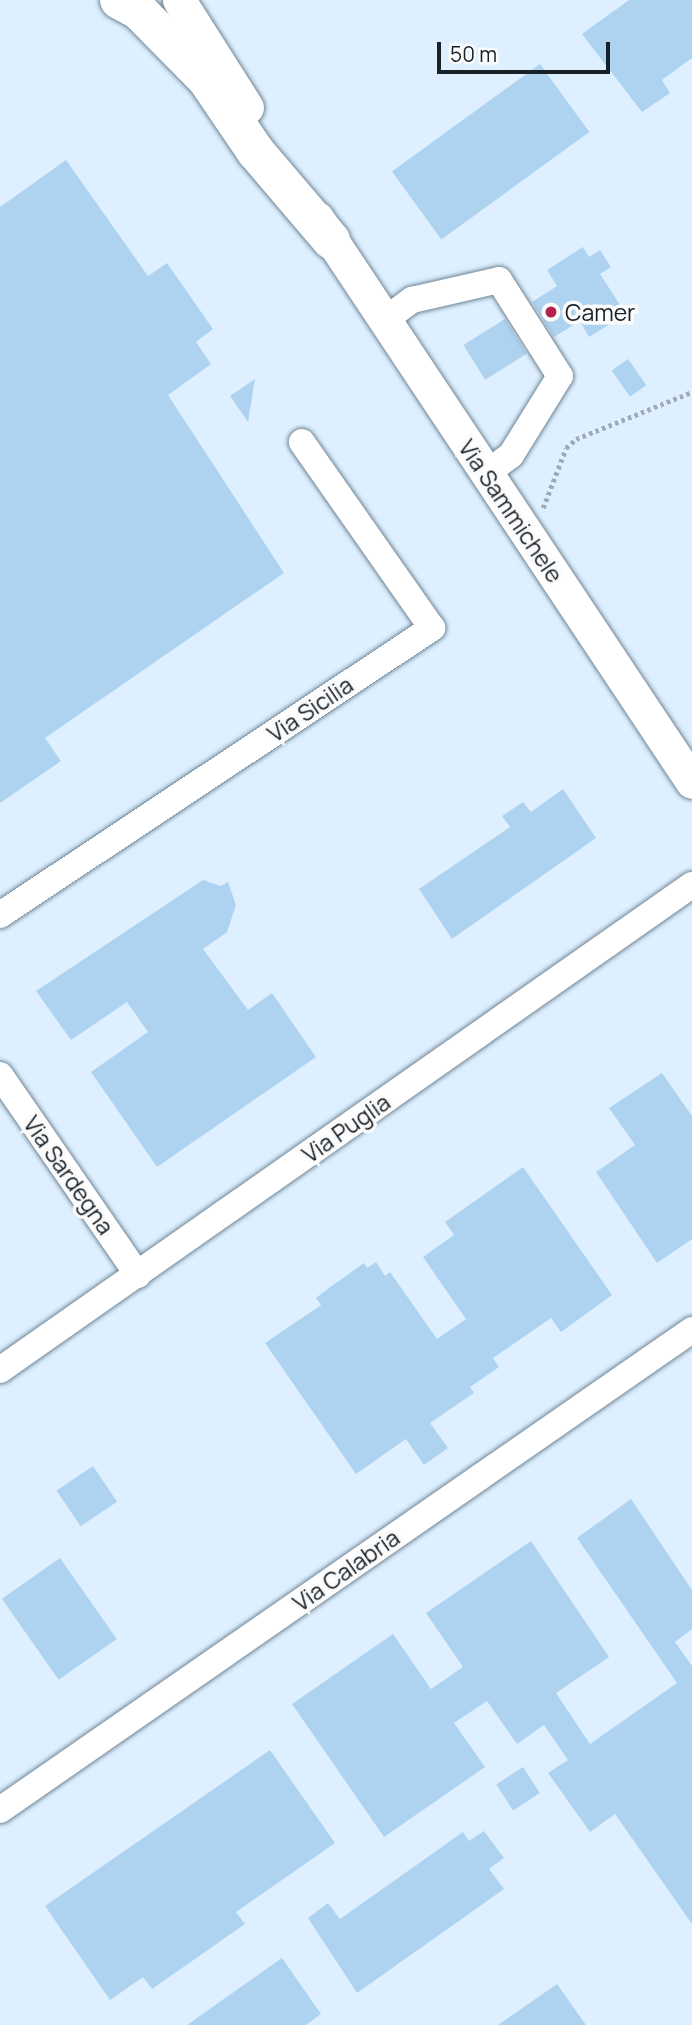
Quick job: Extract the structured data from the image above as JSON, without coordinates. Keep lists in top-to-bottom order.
{
  "streets": {
    "main road": ["Via Sammichele"],
    "street": [
      "Via Sicilia",
      "Via Puglia",
      "Via Sardegna",
      "Via Calabria"
    ]
  },
  "crossings": [
    ["Via Puglia", "Via Sardegna"]
  ],
  "places": ["Camer"],
  "scale_bar": "50 m"
}
